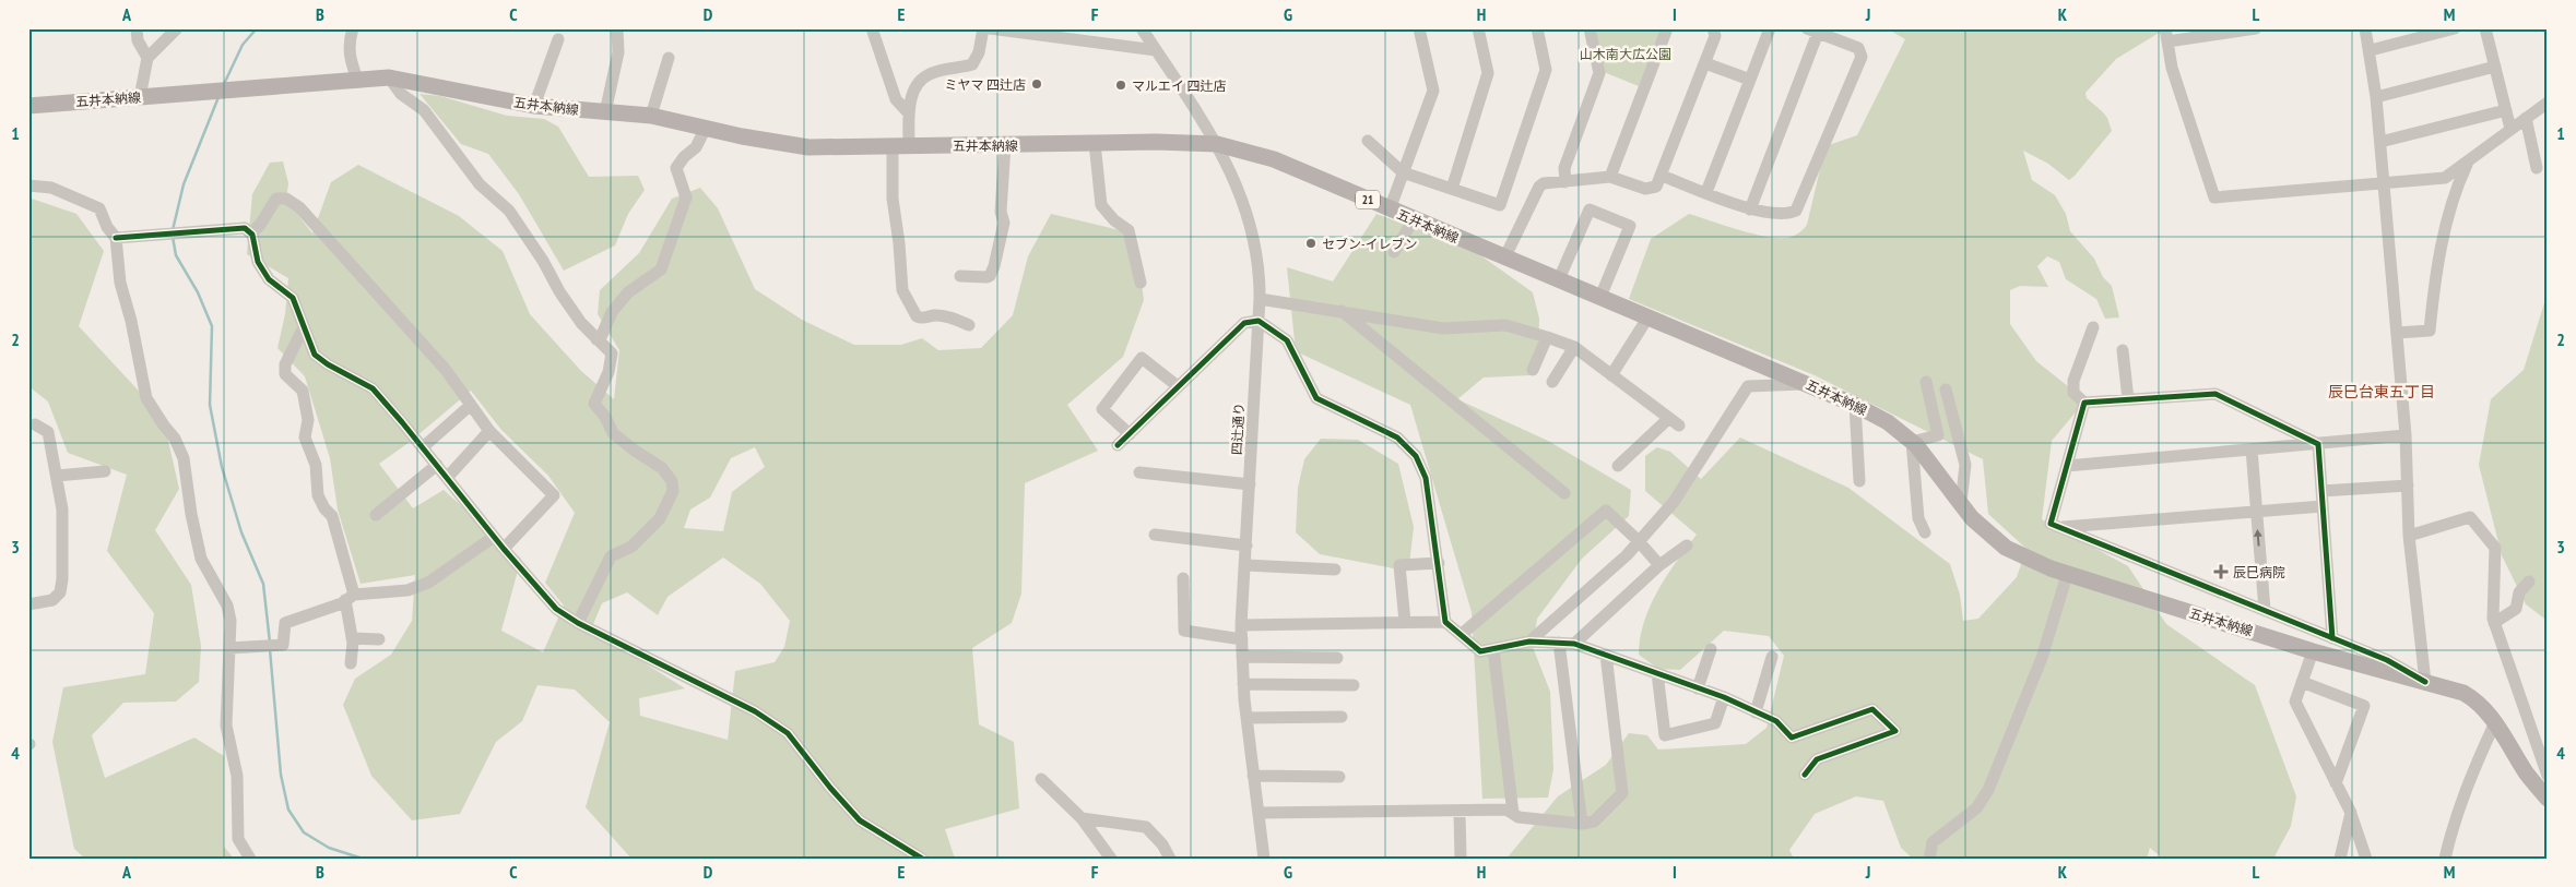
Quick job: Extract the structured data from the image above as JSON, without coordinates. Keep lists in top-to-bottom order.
{
  "streets": {
    "main road": ["五井本納線", "21"],
    "street": ["四辻通り"]
  },
  "crossings": [
    ["五井本納線", "四辻通り"]
  ],
  "districts": ["辰巳台東五丁目"],
  "parks": ["山木南大広公園"],
  "places": {
    "other": ["ミヤマ 四辻店", "マルエイ 四辻店", "セブン-イレブン"],
    "health": ["辰巳病院"]
  },
  "grid": {
    "columns": [
      "A",
      "B",
      "C",
      "D",
      "E",
      "F",
      "G",
      "H",
      "I",
      "J",
      "K",
      "L",
      "M"
    ],
    "rows": [
      "1",
      "2",
      "3",
      "4"
    ]
  }
}
